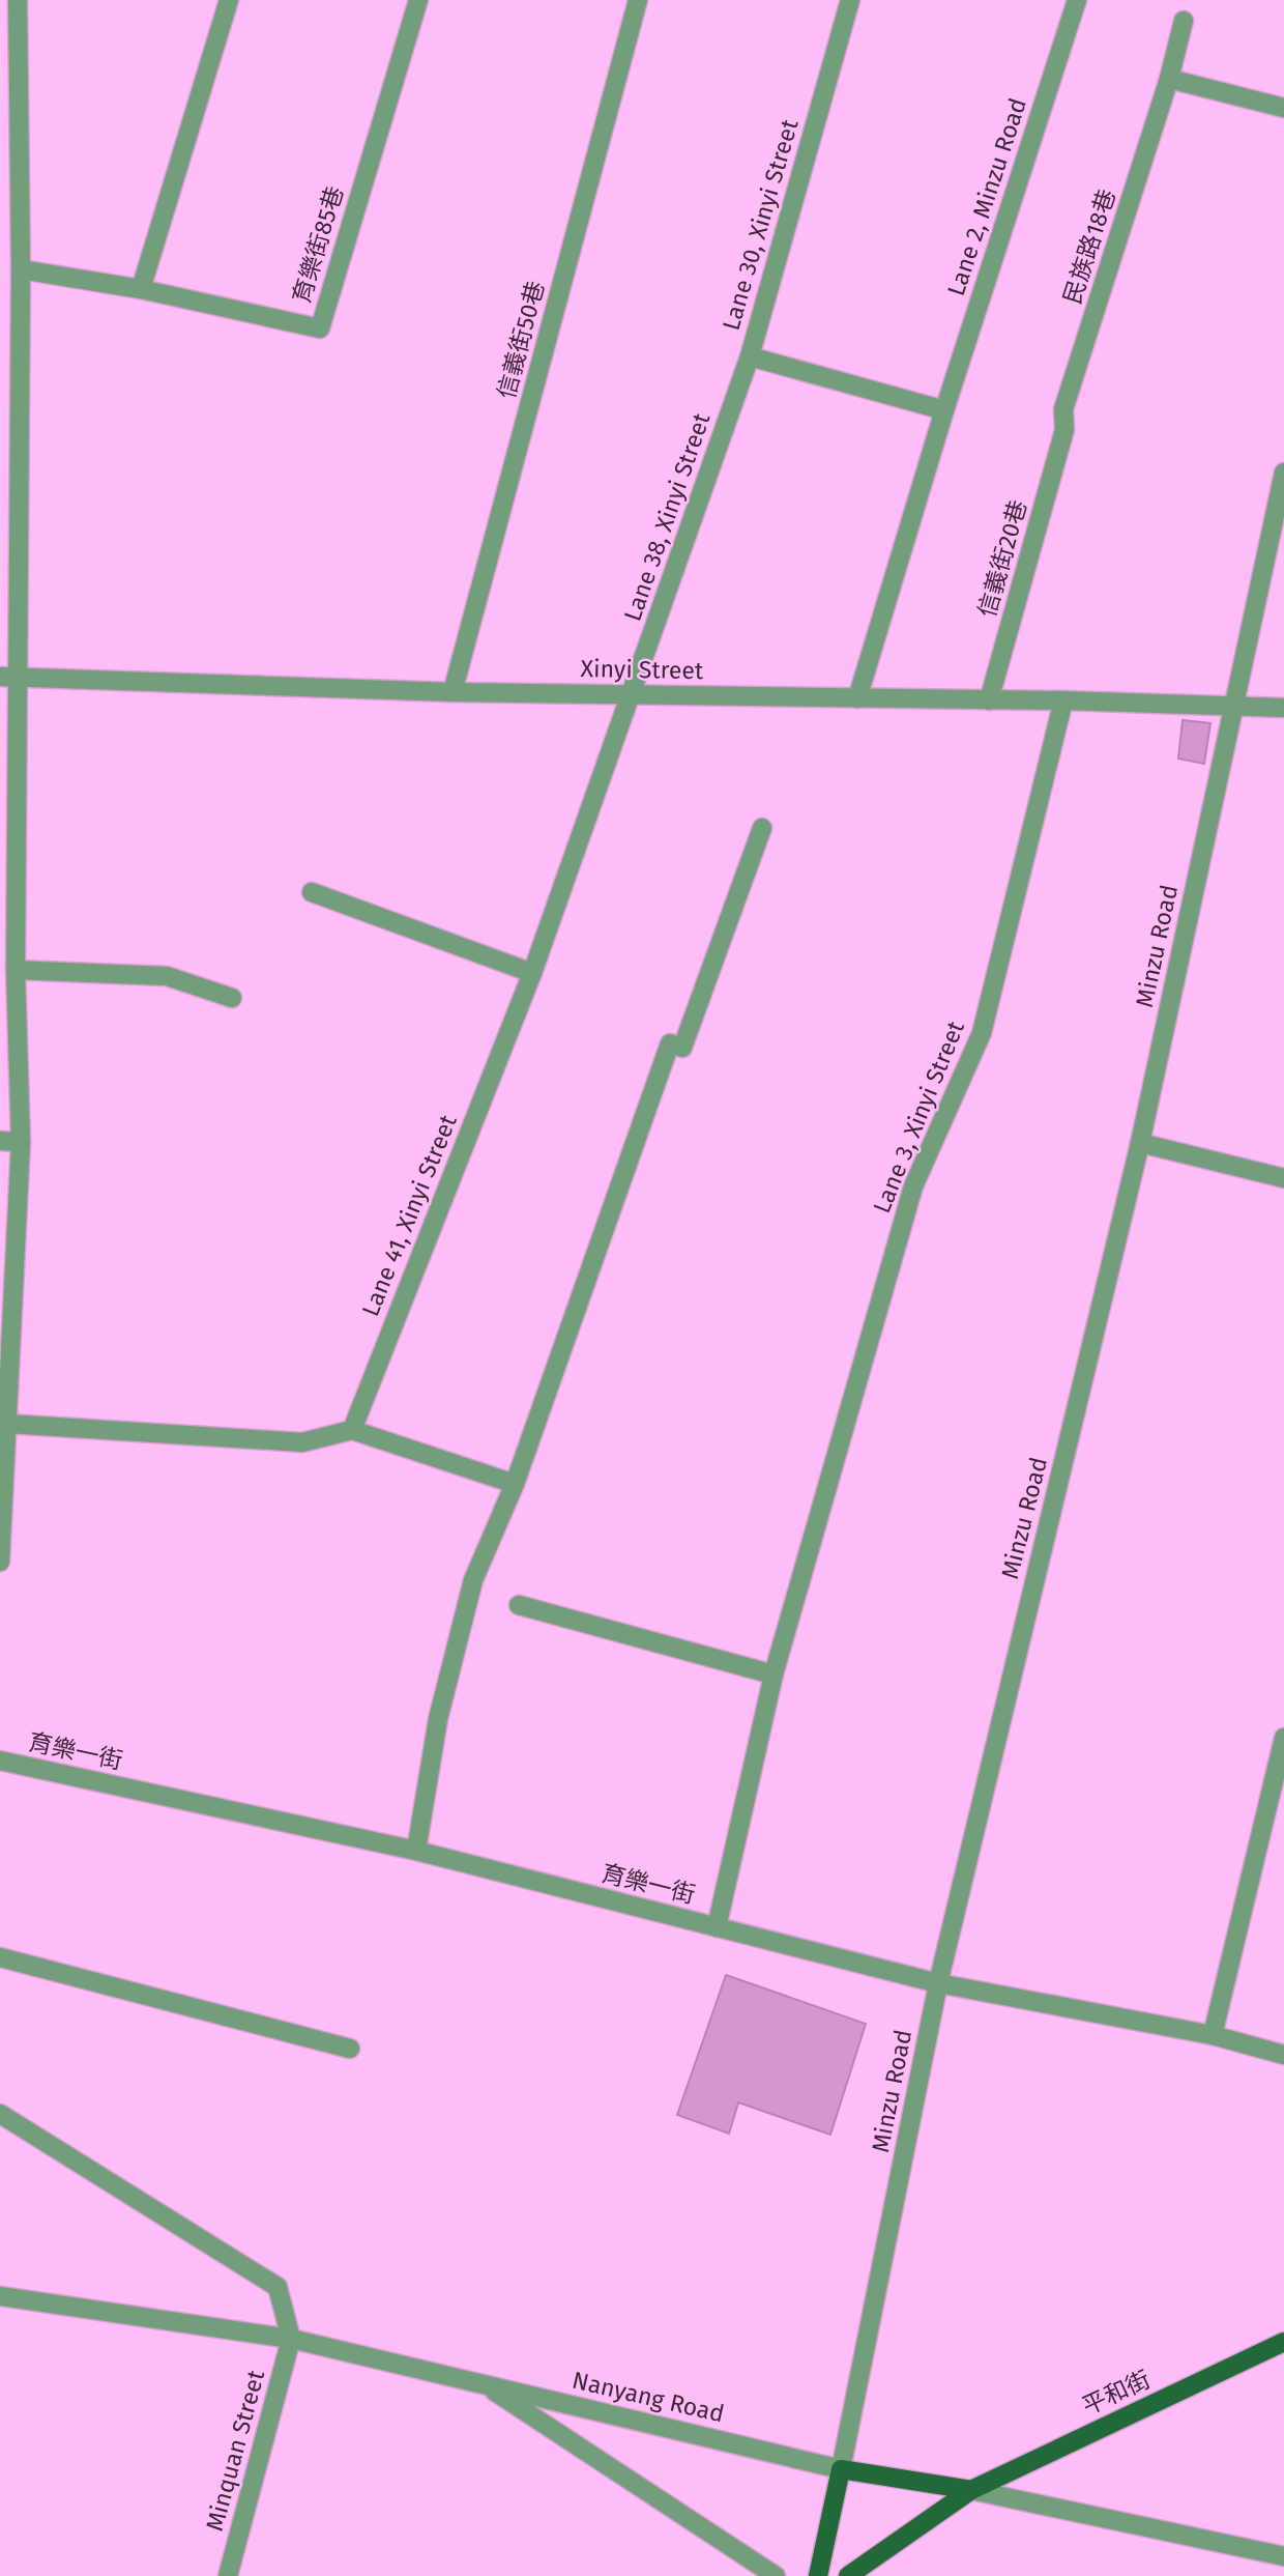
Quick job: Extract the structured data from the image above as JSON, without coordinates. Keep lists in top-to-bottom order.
{
  "streets": {
    "main road": ["Minzu Road", "平和街", "Nanyang Road"],
    "street": [
      "Lane 2, Minzu Road",
      "Lane 30, Xinyi Street",
      "育樂街85巷",
      "民族路18巷",
      "信義街50巷",
      "Lane 38, Xinyi Street",
      "信義街20巷",
      "Xinyi Street",
      "Lane 3, Xinyi Street",
      "Lane 41, Xinyi Street",
      "育樂一街",
      "Minquan Street"
    ]
  },
  "crossings": [
    ["Lane 2, Minzu Road", "Lane 30, Xinyi Street"],
    ["Lane 30, Xinyi Street", "Lane 38, Xinyi Street"],
    ["民族路18巷", "信義街20巷"],
    ["信義街50巷", "Xinyi Street"],
    ["Lane 38, Xinyi Street", "Xinyi Street"],
    ["Lane 38, Xinyi Street", "Lane 41, Xinyi Street"],
    ["信義街20巷", "Xinyi Street"],
    ["Xinyi Street", "Minzu Road"],
    ["Xinyi Street", "Lane 3, Xinyi Street"],
    ["Xinyi Street", "Lane 41, Xinyi Street"],
    ["Minzu Road", "育樂一街"],
    ["Minzu Road", "Nanyang Road"],
    ["Lane 3, Xinyi Street", "育樂一街"],
    ["平和街", "Nanyang Road"],
    ["Nanyang Road", "Minquan Street"]
  ]
}
